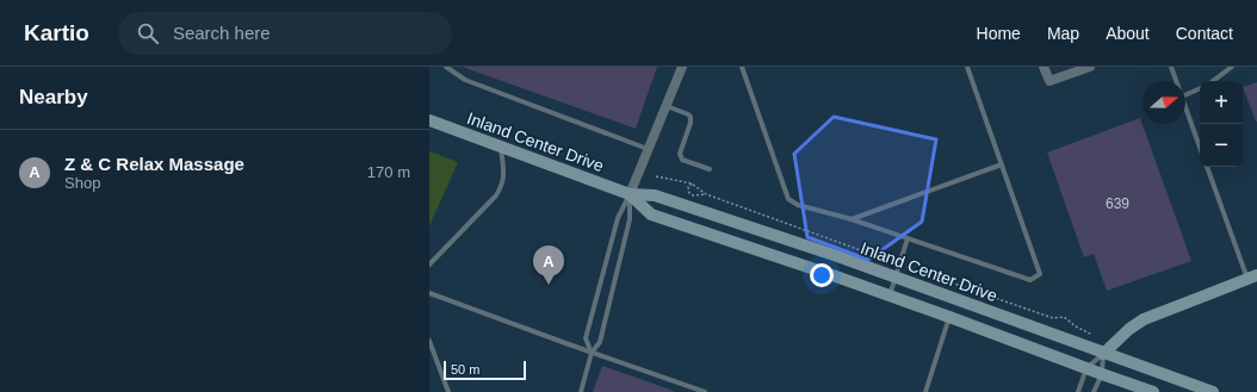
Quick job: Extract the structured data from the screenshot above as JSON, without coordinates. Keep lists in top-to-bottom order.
{
  "streets": {
    "main road": ["Inland Center Drive"]
  },
  "house_numbers": ["639"],
  "scale_bar": "50 m",
  "north": "right",
  "page": {
    "header": "Kartio",
    "search": "Search here",
    "nav": [
      "Home",
      "Map",
      "About",
      "Contact"
    ],
    "heading": "Nearby",
    "map_buttons": ["+", "−"],
    "list": [
      {
        "mark": "A",
        "name": "Z & C Relax Massage",
        "note": "Shop",
        "value": "170 m"
      }
    ],
    "pins": "A",
    "scale": "50 m"
  }
}
